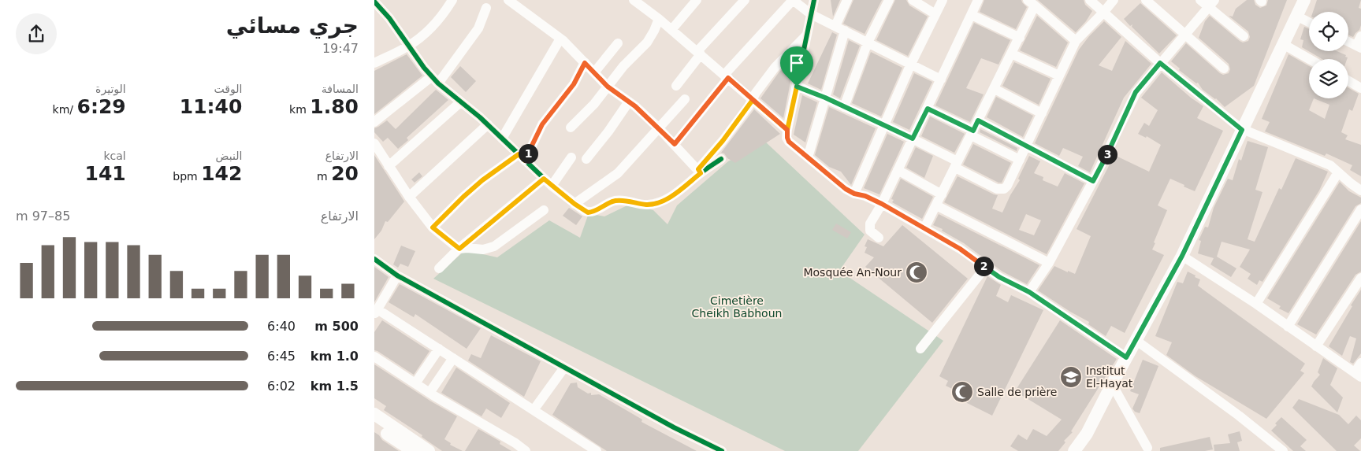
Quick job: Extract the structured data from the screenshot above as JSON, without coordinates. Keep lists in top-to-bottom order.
{
  "parks": ["Cimetière Cheikh Babhoun"],
  "places": {
    "mosque": ["Mosquée An-Nour", "Salle de prière"],
    "school or university": ["Institut El-Hayat"]
  },
  "page": {
    "heading": ["جري مسائي", "19:47"],
    "stats": [
      ["المسافة", "1.80 km"],
      ["الوقت", "11:40"],
      ["الوتيرة", "6:29 /km"],
      ["الارتفاع", "20 m"],
      ["النبض", "142 bpm"],
      ["kcal", "141"]
    ],
    "pins": ["1", "3", "2"],
    "chart": ["الارتفاع", "85–97 m"],
    "list": [
      {
        "name": "500 m",
        "note": "6:40"
      },
      {
        "name": "1.0 km",
        "note": "6:45"
      },
      {
        "name": "1.5 km",
        "note": "6:02"
      }
    ]
  }
}
